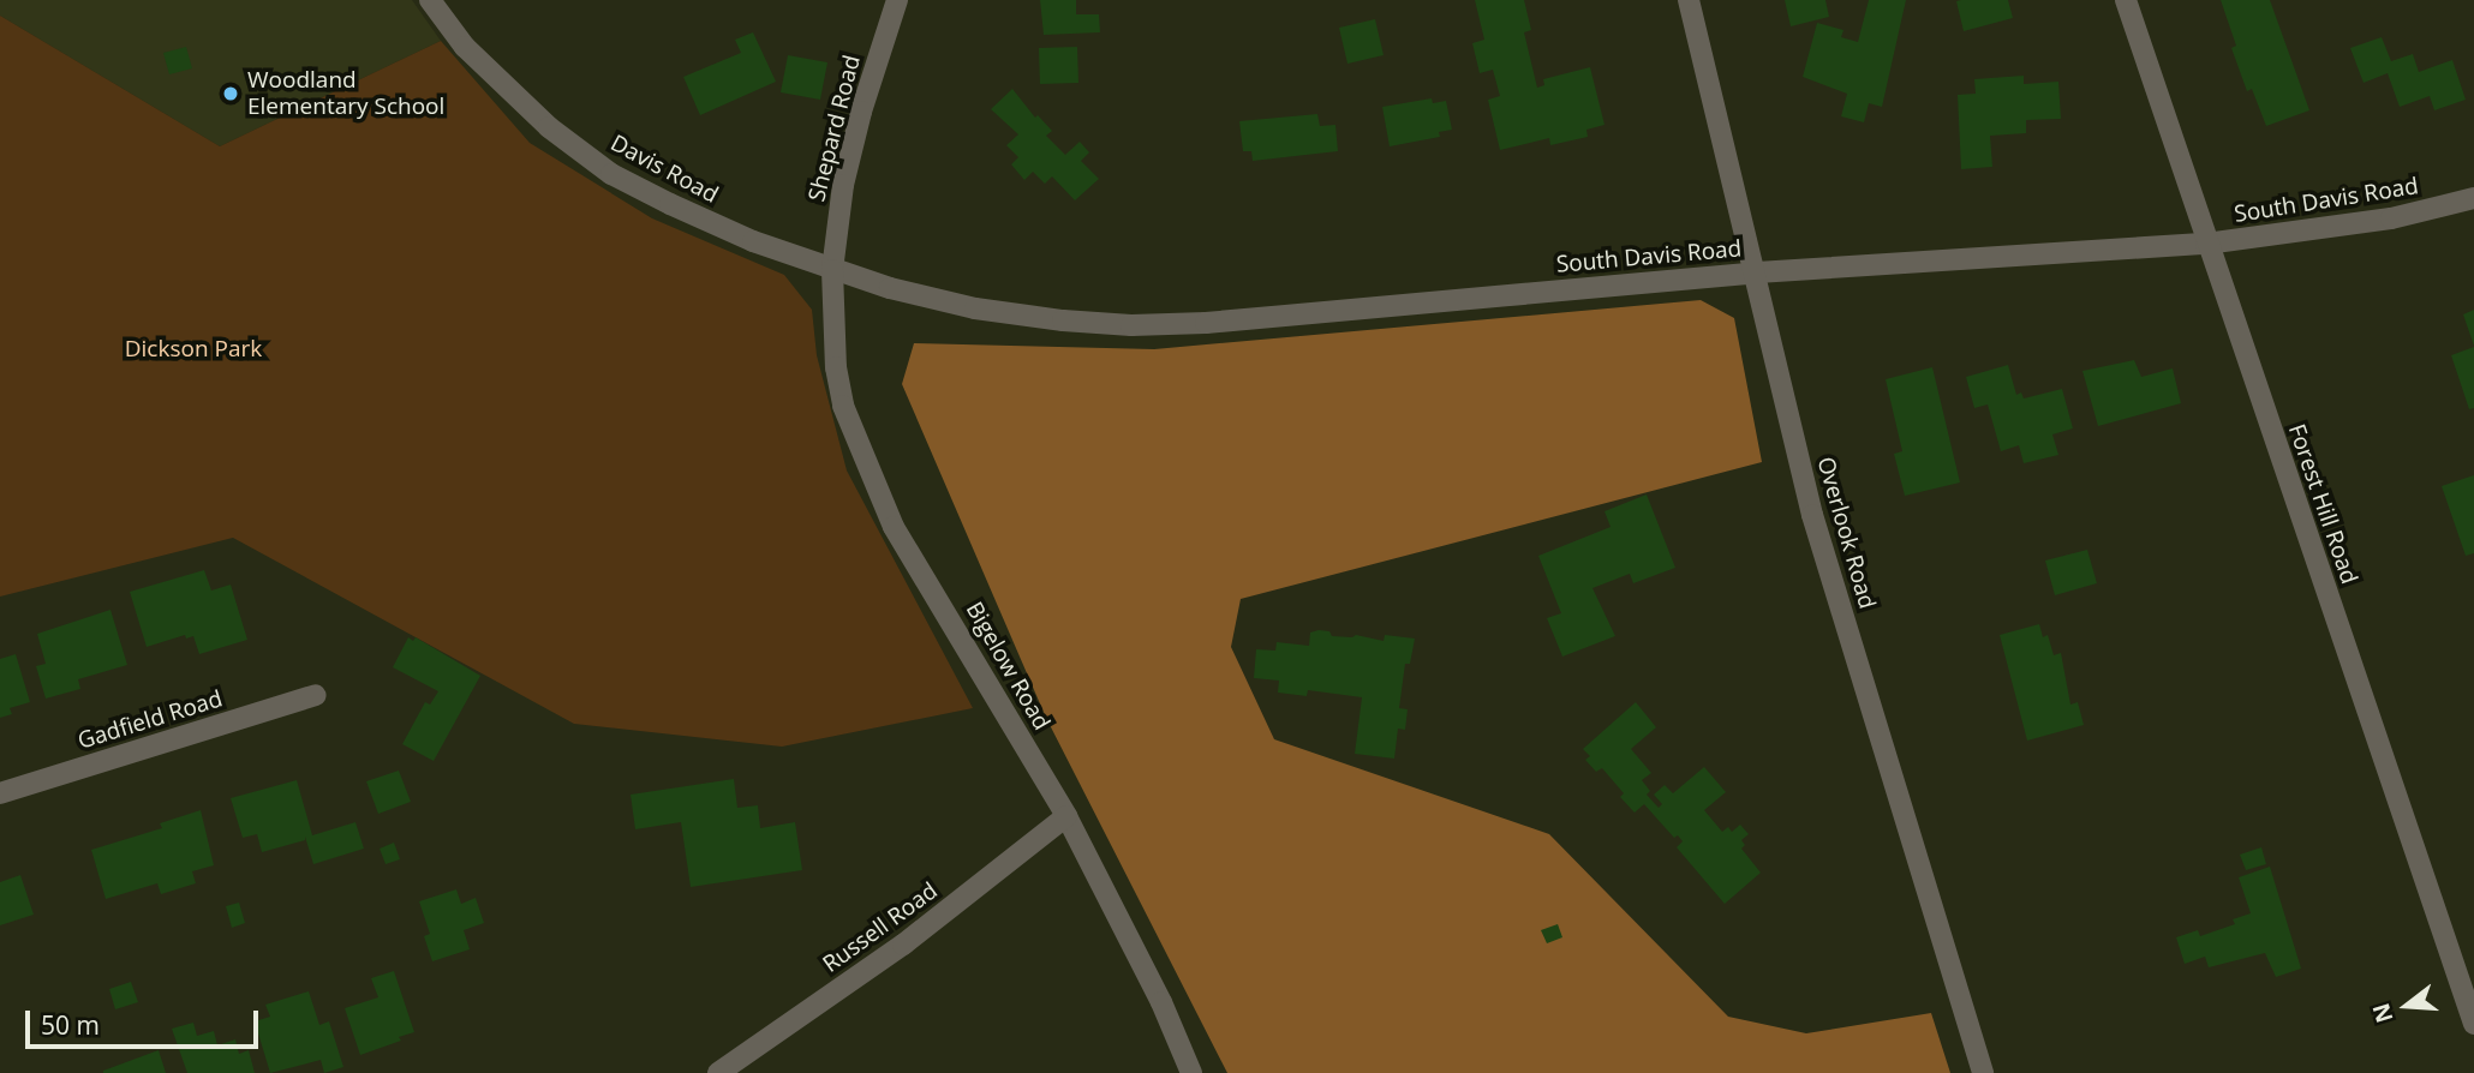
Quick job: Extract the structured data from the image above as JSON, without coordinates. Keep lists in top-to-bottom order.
{
  "streets": {
    "street": [
      "Shepard Road",
      "Davis Road",
      "South Davis Road",
      "Forest Hill Road",
      "Overlook Road",
      "Bigelow Road",
      "Gadfield Road",
      "Russell Road"
    ]
  },
  "crossings": [
    ["Shepard Road", "Davis Road"],
    ["Shepard Road", "South Davis Road"],
    ["Shepard Road", "Bigelow Road"],
    ["Davis Road", "South Davis Road"],
    ["Davis Road", "Bigelow Road"],
    ["South Davis Road", "Forest Hill Road"],
    ["South Davis Road", "Overlook Road"],
    ["South Davis Road", "Bigelow Road"],
    ["Bigelow Road", "Russell Road"]
  ],
  "parks": ["Dickson Park"],
  "places": ["Woodland Elementary School"],
  "scale_bar": "50 m",
  "north": "left"
}
